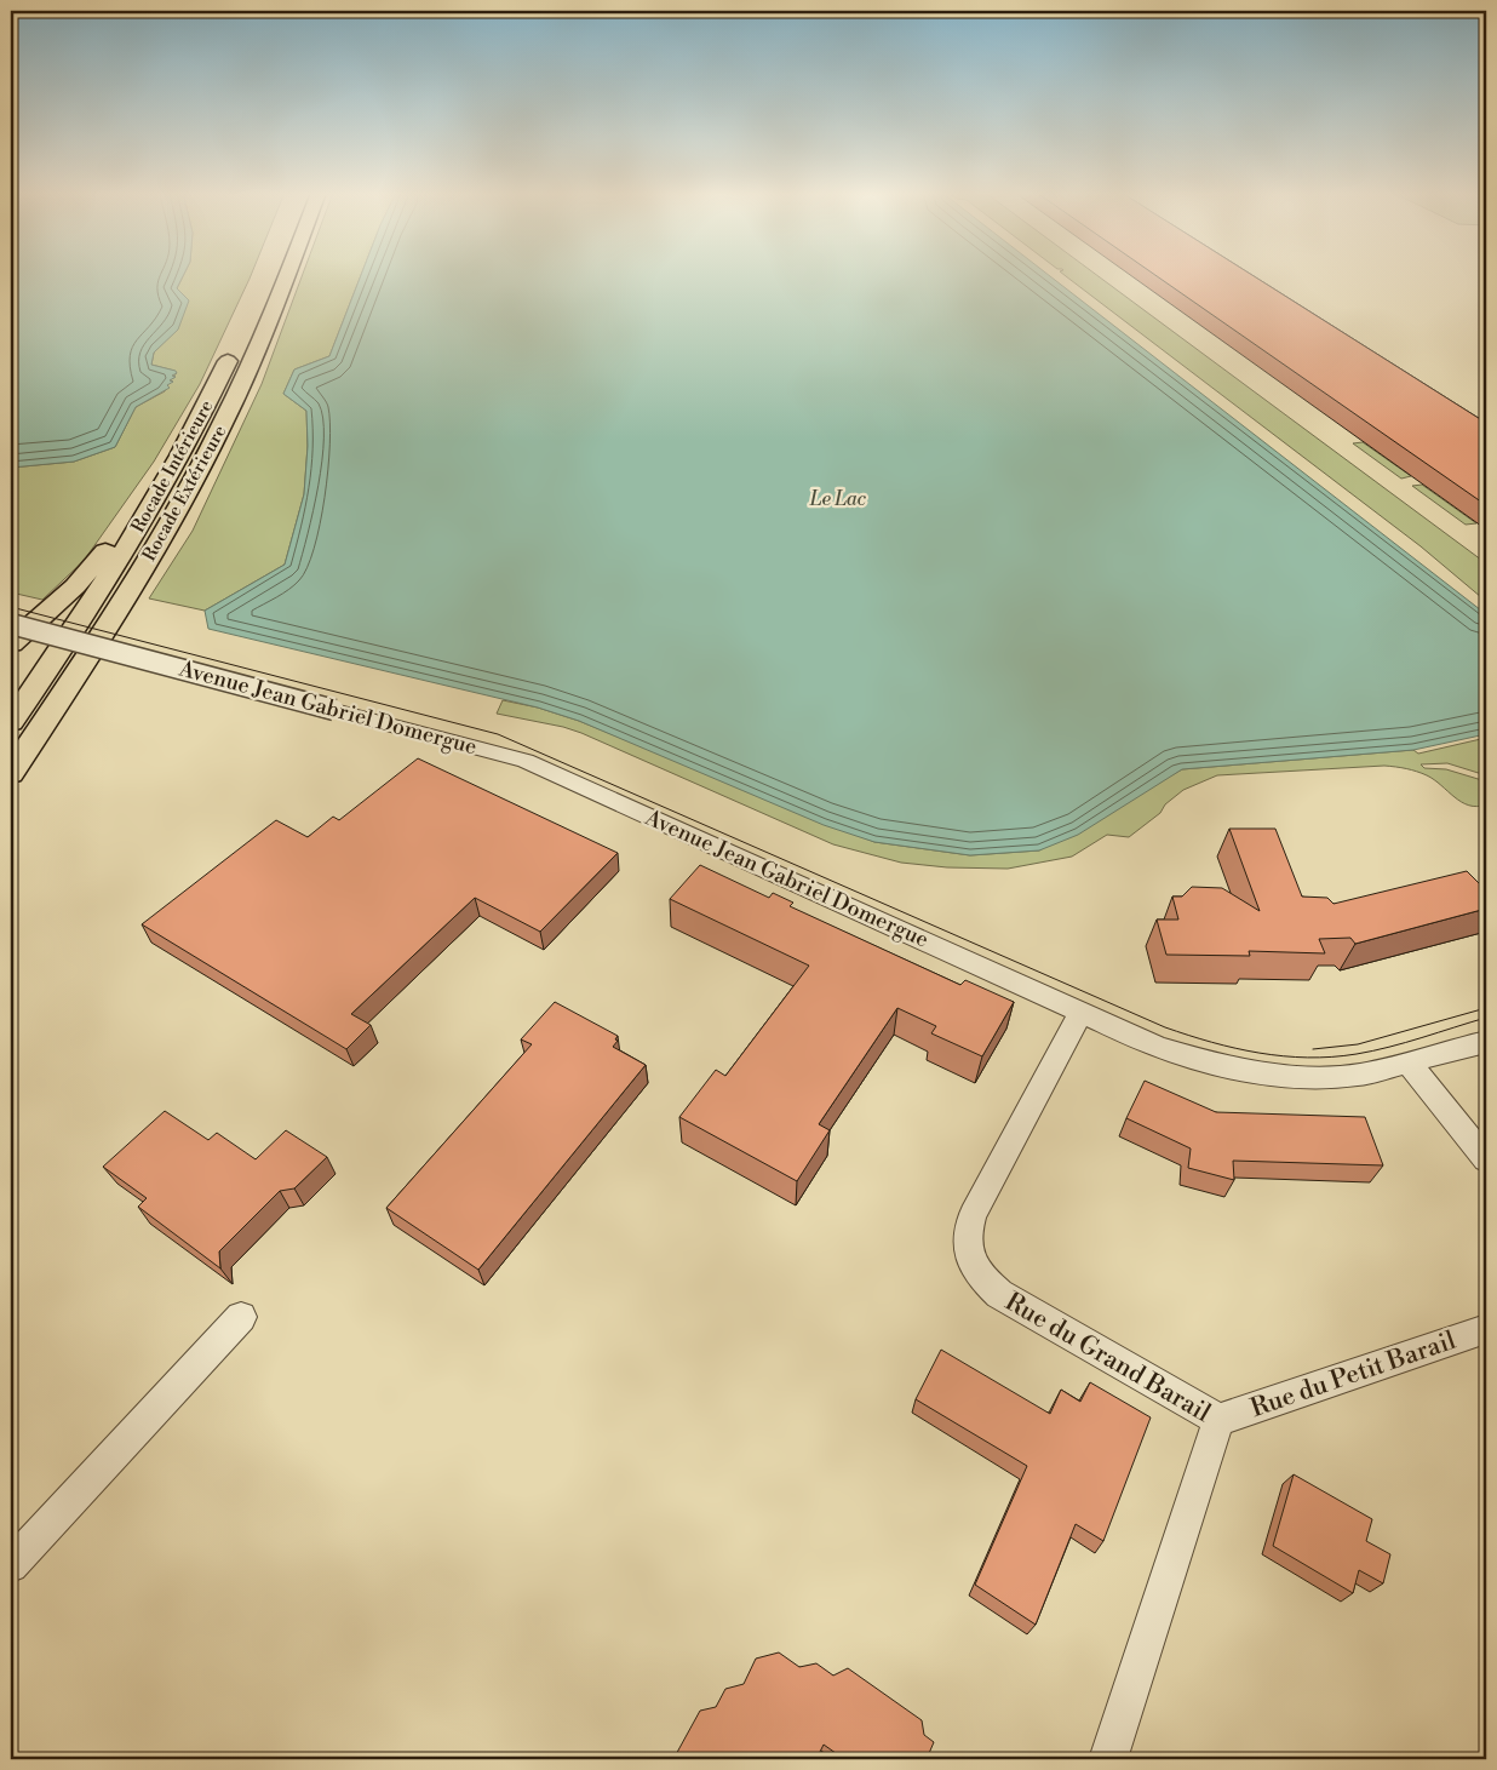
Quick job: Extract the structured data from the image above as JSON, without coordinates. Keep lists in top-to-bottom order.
{
  "streets": {
    "highway": ["Rocade Intérieure", "Rocade Extérieure"],
    "street": ["Avenue Jean Gabriel Domergue", "Rue du Grand Barail", "Rue du Petit Barail"]
  },
  "crossings": [
    ["Avenue Jean Gabriel Domergue", "Rue du Grand Barail"],
    ["Rue du Grand Barail", "Rue du Petit Barail"]
  ],
  "water": ["Le Lac"]
}
